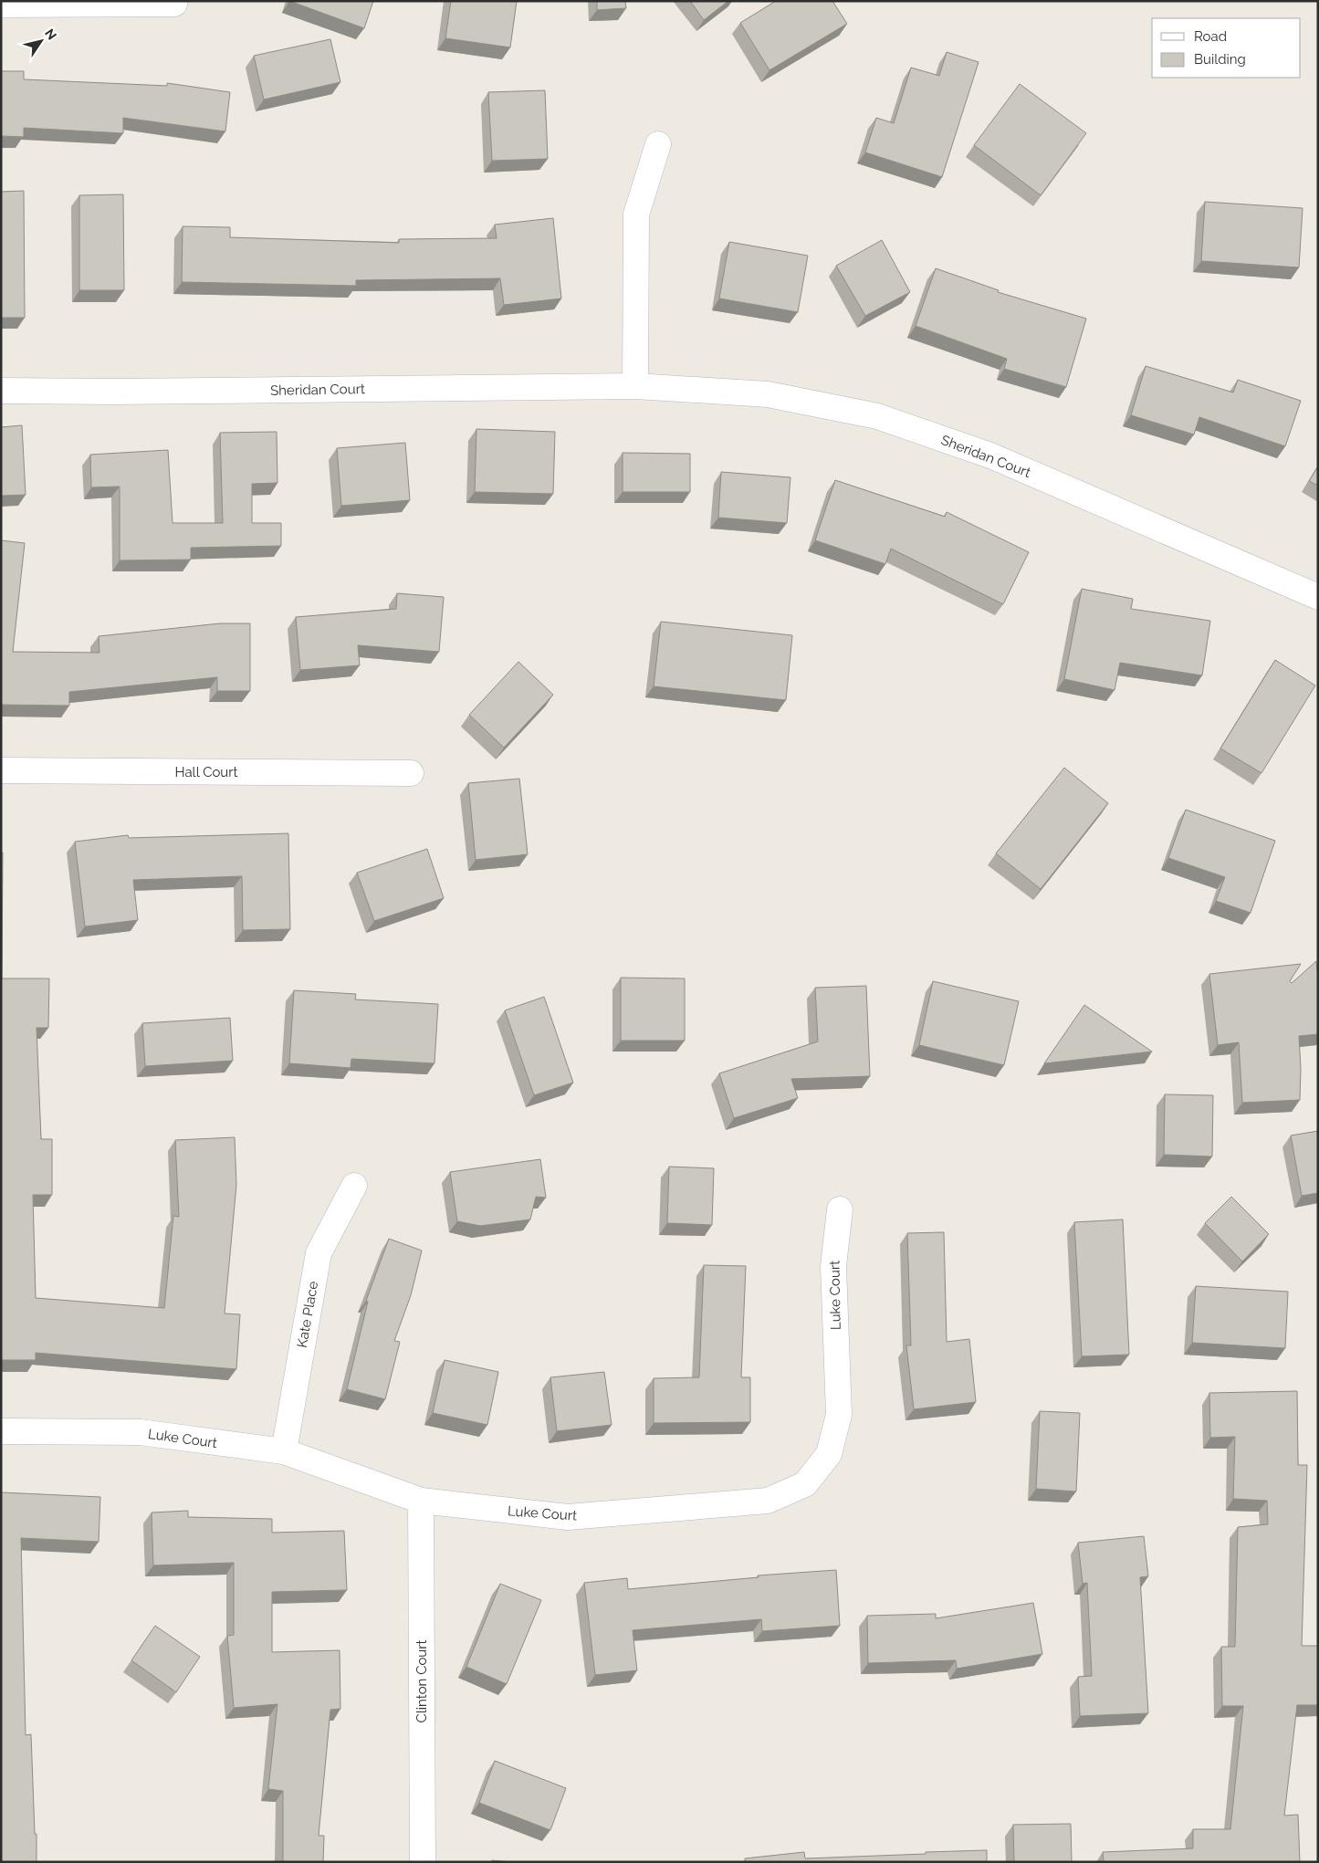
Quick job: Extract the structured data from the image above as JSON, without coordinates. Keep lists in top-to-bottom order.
{
  "streets": {
    "street": [
      "Sheridan Court",
      "Hall Court",
      "Luke Court",
      "Kate Place",
      "Clinton Court"
    ]
  },
  "crossings": [
    ["Luke Court", "Kate Place"],
    ["Luke Court", "Clinton Court"]
  ],
  "legend": ["Road", "Building"],
  "north": "top right"
}
